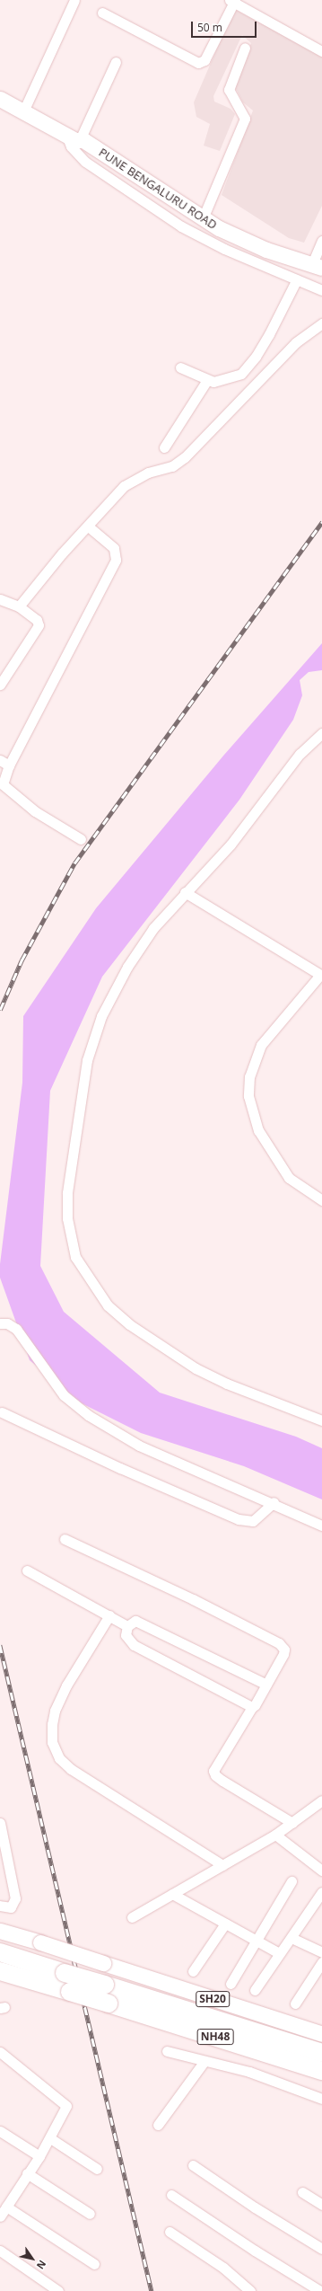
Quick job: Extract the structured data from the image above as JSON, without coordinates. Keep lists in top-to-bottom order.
{
  "streets": {
    "highway": ["NH48"],
    "main road": ["PUNE BENGALURU ROAD", "SH20"]
  },
  "scale_bar": "50 m",
  "north": "bottom right"
}
